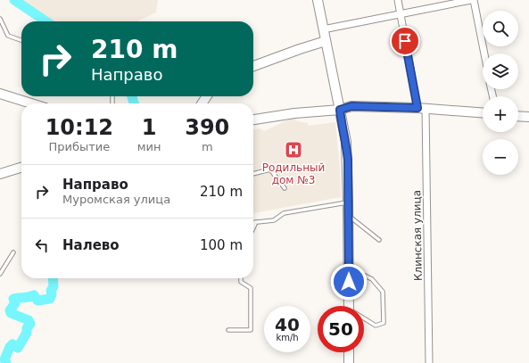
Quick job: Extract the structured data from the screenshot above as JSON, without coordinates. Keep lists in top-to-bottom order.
{
  "streets": {
    "street": ["Клинская улица"]
  },
  "places": {
    "hospital": ["Родильный дом №3"]
  },
  "page": {
    "map_buttons": ["+", "−"],
    "turn": ["210 m", "Направо"],
    "eta": [
      "10:12",
      "Прибытие",
      "1",
      "мин",
      "390",
      "m"
    ],
    "list": [
      {
        "name": "Направо",
        "note": "Муромская улица",
        "value": "210 m"
      },
      {
        "name": "Налево",
        "value": "100 m"
      }
    ],
    "speed": "40 km/h",
    "limit": "50"
  }
}
